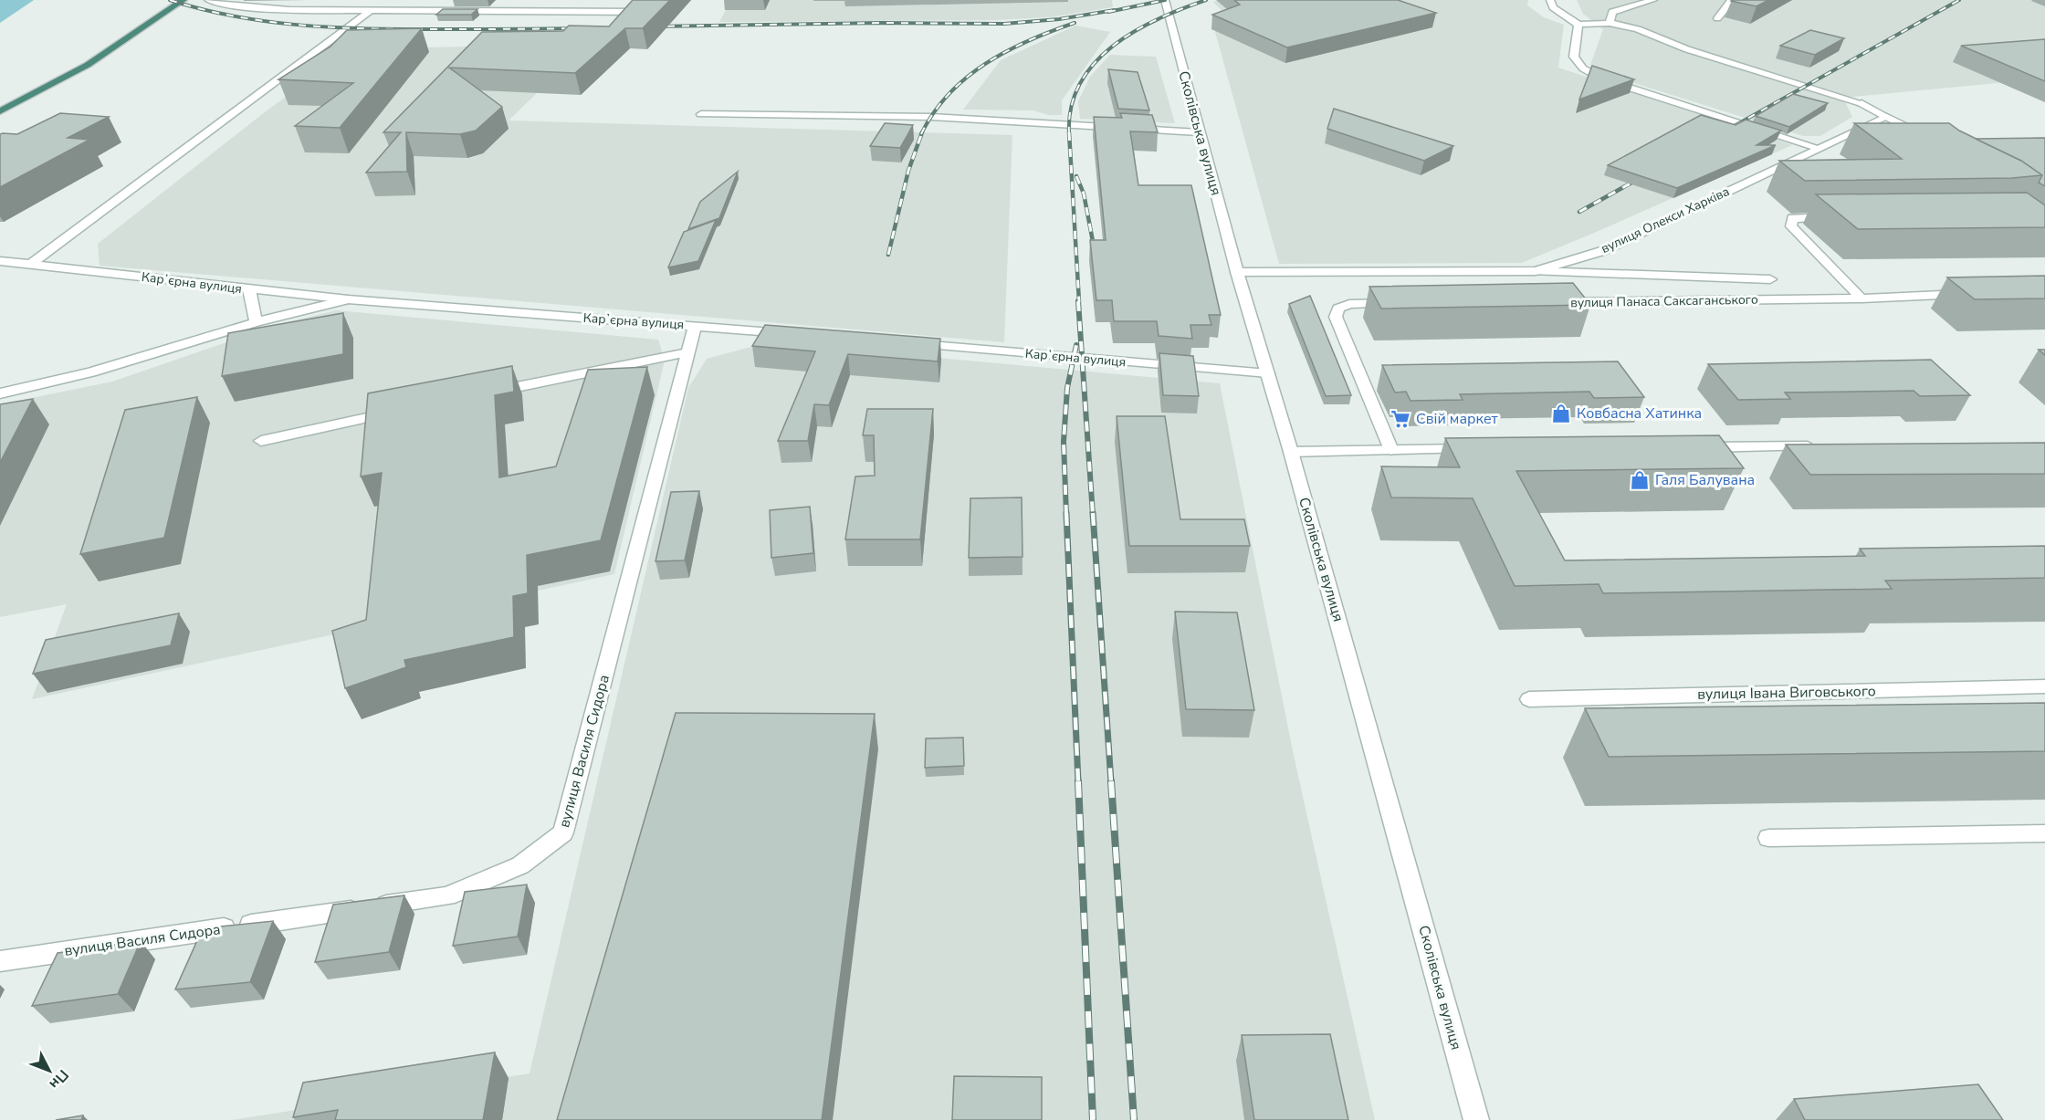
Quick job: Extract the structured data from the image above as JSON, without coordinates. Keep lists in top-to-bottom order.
{
  "streets": {
    "street": [
      "Сколівська вулиця",
      "вулиця Олекси Харківа",
      "Карʼєрна вулиця",
      "вулиця Панаса Саксаганського",
      "вулиця Івана Виговського",
      "вулиця Василя Сидора"
    ]
  },
  "crossings": [
    ["Сколівська вулиця", "вулиця Олекси Харківа"],
    ["Сколівська вулиця", "Карʼєрна вулиця"],
    ["Карʼєрна вулиця", "вулиця Василя Сидора"]
  ],
  "places": {
    "shop": ["Ковбасна Хатинка", "Галя Балувана"],
    "supermarket": ["Свій маркет"]
  },
  "north": "bottom right"
}
